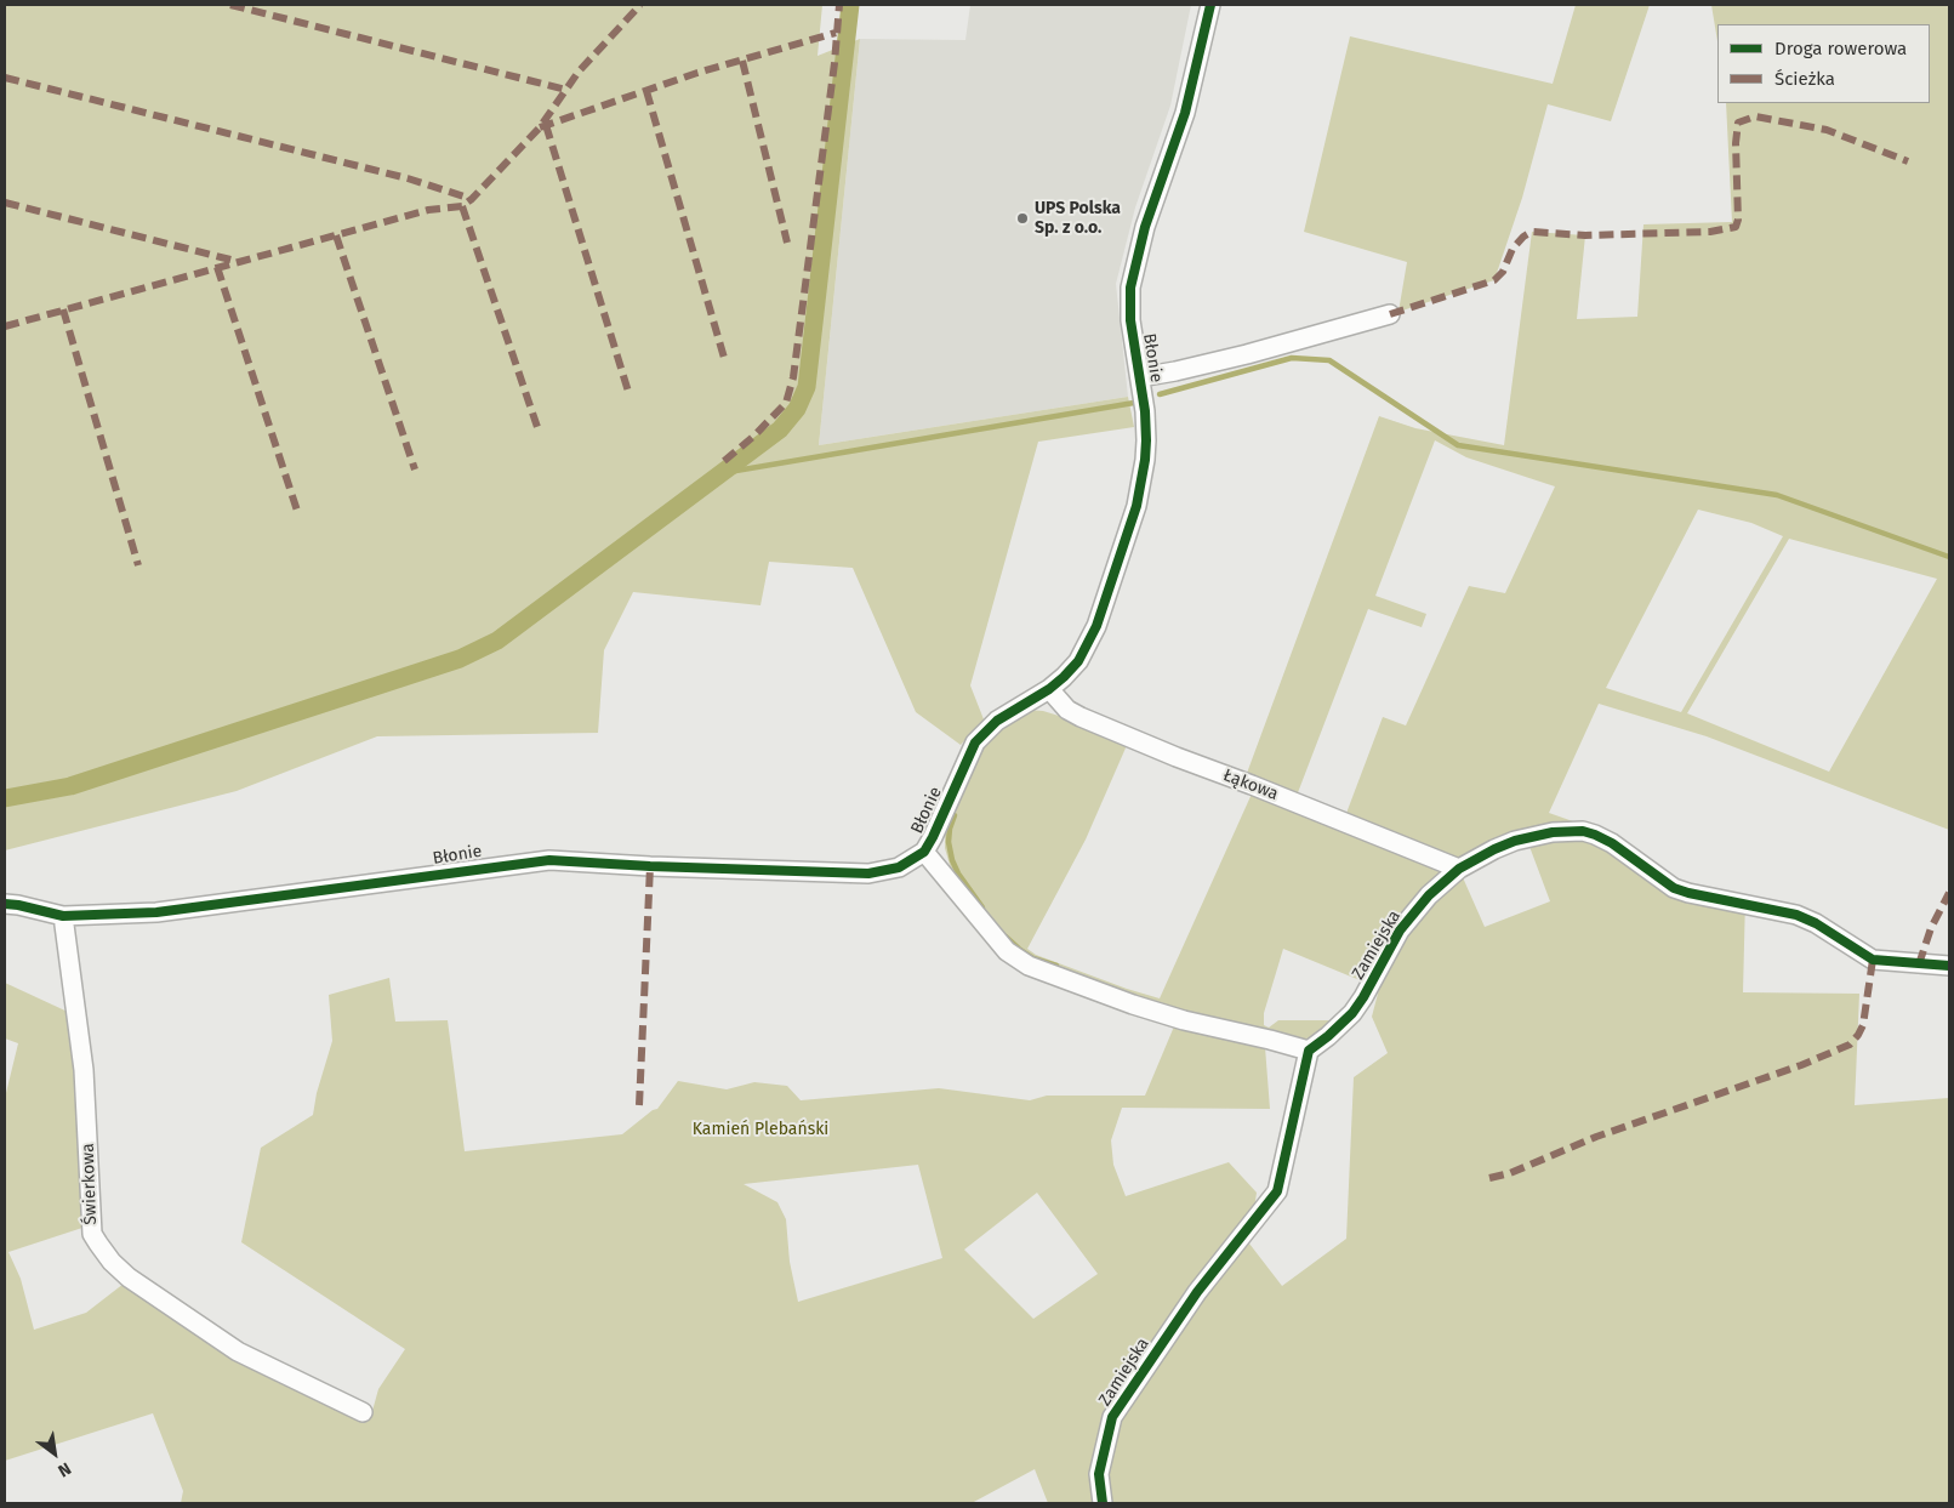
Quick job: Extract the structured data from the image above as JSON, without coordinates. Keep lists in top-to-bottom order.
{
  "streets": {
    "street": [
      "Błonie",
      "Łąkowa",
      "Zamiejska",
      "Świerkowa"
    ]
  },
  "crossings": [
    ["Błonie", "Łąkowa"],
    ["Błonie", "Świerkowa"],
    ["Łąkowa", "Zamiejska"]
  ],
  "parks": ["Kamień Plebański"],
  "places": ["UPS Polska Sp. z o.o."],
  "legend": ["Droga rowerowa", "Ścieżka"],
  "north": "bottom right"
}
